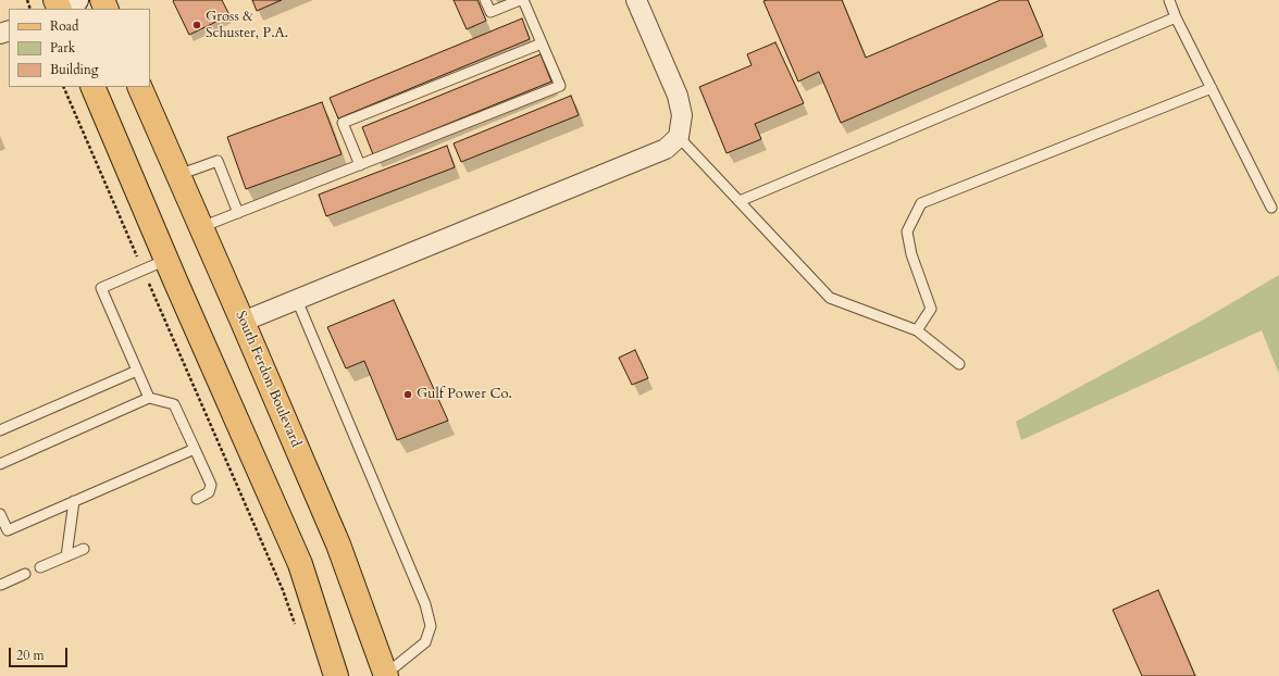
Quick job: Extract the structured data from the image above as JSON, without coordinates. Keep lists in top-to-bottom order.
{
  "streets": {
    "main road": ["South Ferdon Boulevard"]
  },
  "places": ["Gross & Schuster, P.A.", "Gulf Power Co."],
  "legend": ["Road", "Park", "Building"],
  "scale_bar": "20 m"
}
